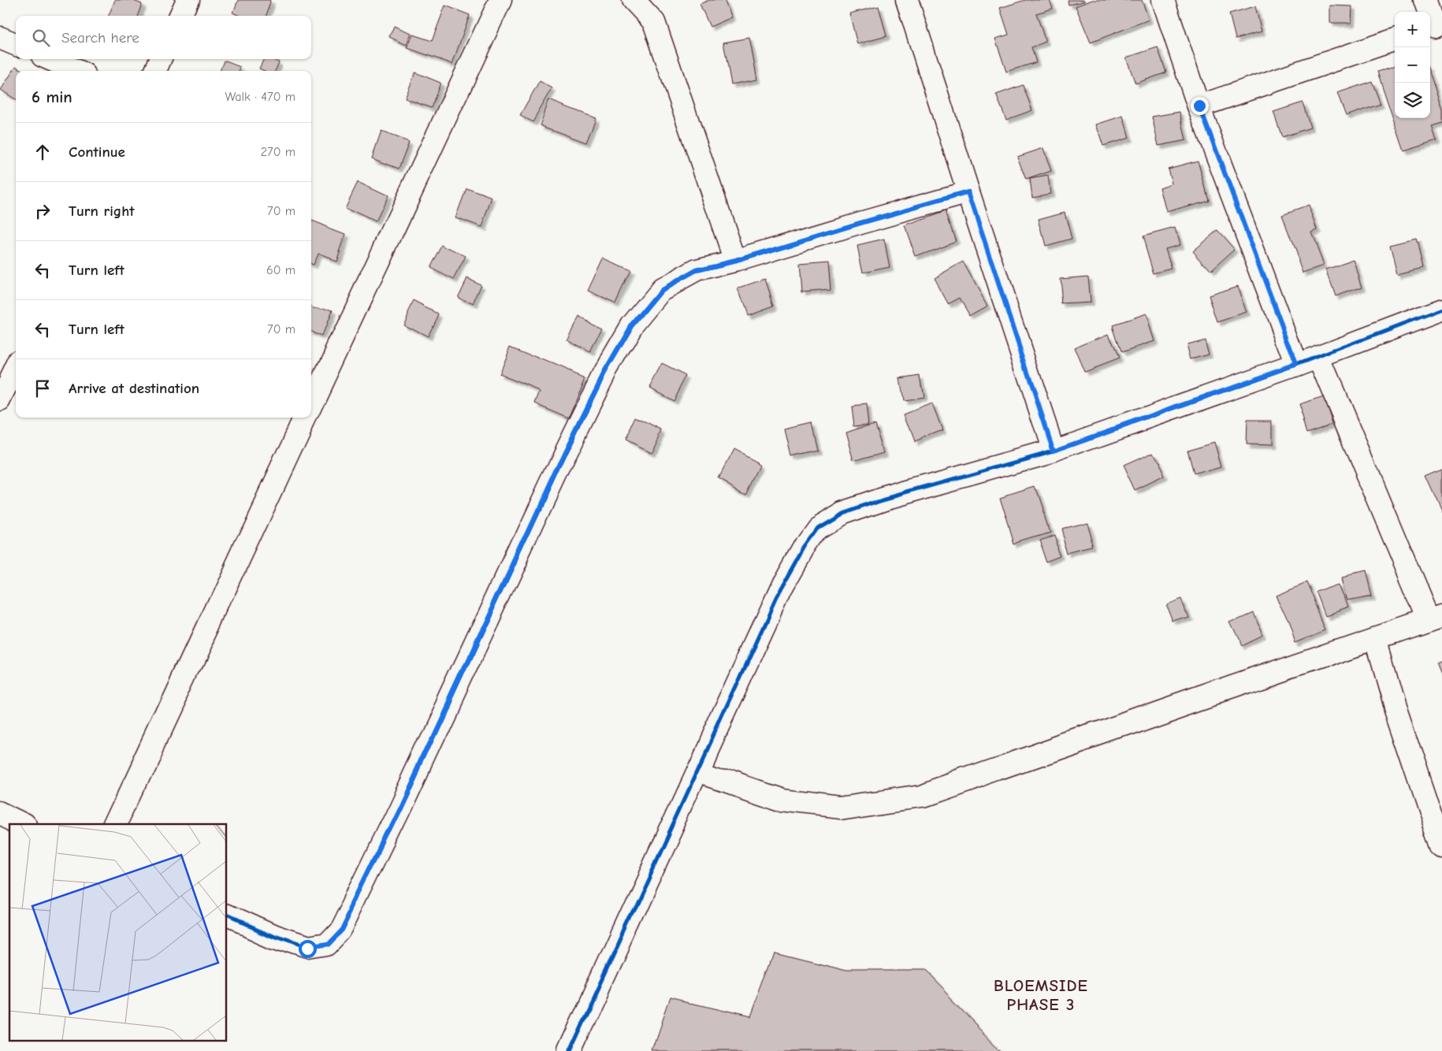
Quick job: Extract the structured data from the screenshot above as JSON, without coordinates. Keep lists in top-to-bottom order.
{
  "districts": ["BLOEMSIDE PHASE 3"],
  "page": {
    "map_buttons": ["+", "−"],
    "search": "Search here",
    "heading": ["6 min", "Walk · 470 m"],
    "list": [
      ["Continue", "270 m"],
      ["Turn right", "70 m"],
      ["Turn left", "60 m"],
      ["Turn left", "70 m"],
      "Arrive at destination"
    ]
  }
}
